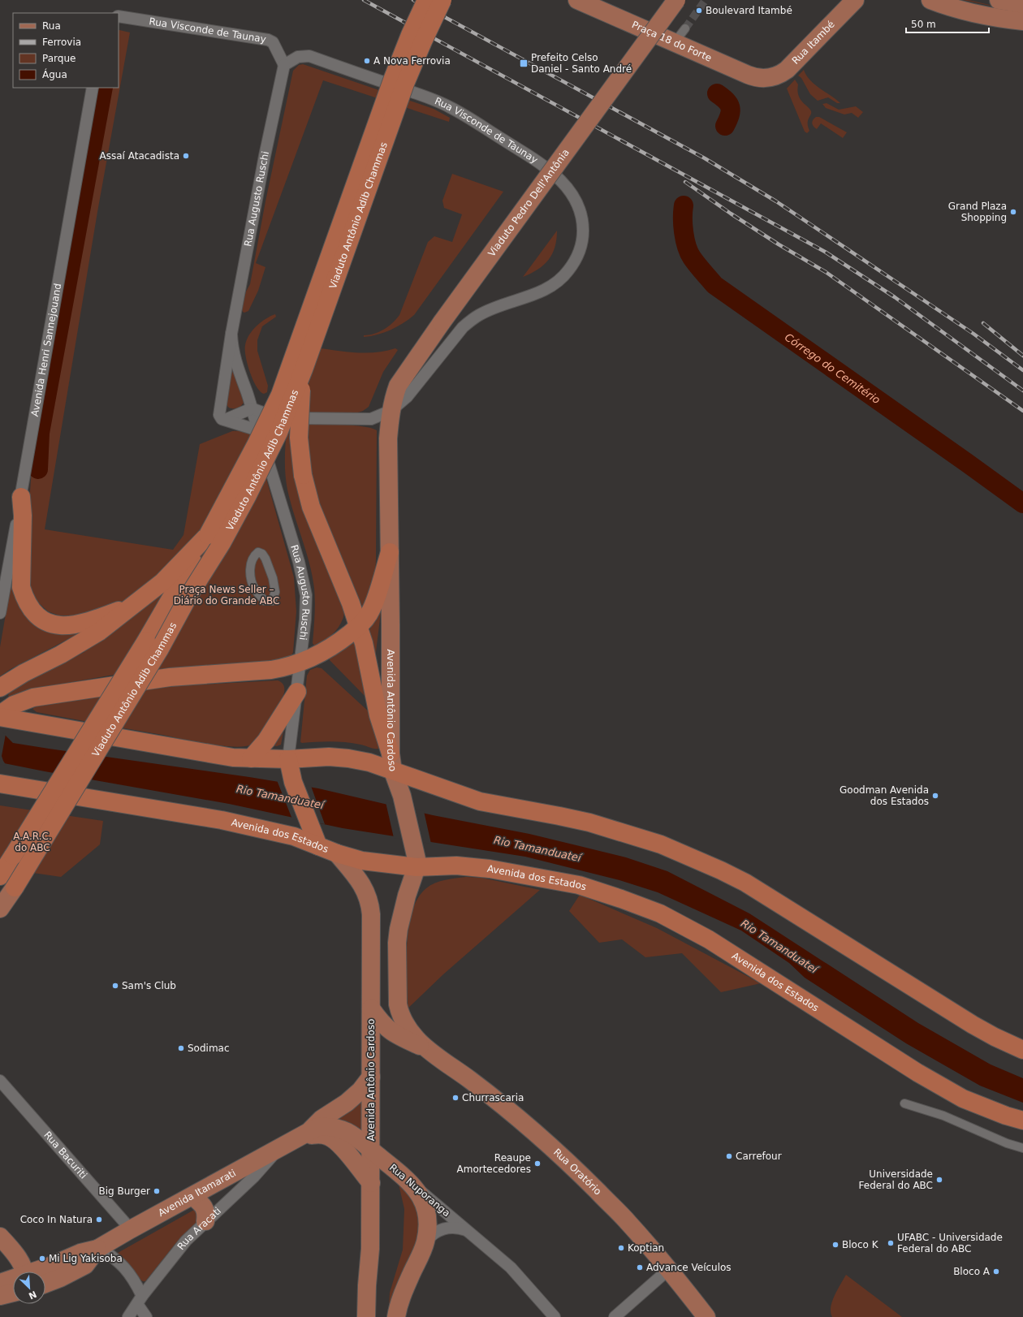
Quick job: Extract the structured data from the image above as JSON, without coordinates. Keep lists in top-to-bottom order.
{
  "streets": {
    "highway": ["Viaduto Antônio Adib Chammas", "Avenida dos Estados"],
    "main road": [
      "Praça 18 do Forte",
      "Rua Itambé",
      "Viaduto Pedro Dell'Antônia",
      "Avenida Antônio Cardoso",
      "Rua Oratório",
      "Rua Nuporanga",
      "Avenida Itamarati"
    ],
    "street": [
      "Rua Visconde de Taunay",
      "Rua Augusto Ruschi",
      "Avenida Henri Sannejouand",
      "Rua Bacuriti",
      "Rua Aracati"
    ]
  },
  "crossings": [
    ["Rua Visconde de Taunay", "Rua Augusto Ruschi"],
    ["Rua Visconde de Taunay", "Viaduto Pedro Dell'Antônia"],
    ["Rua Visconde de Taunay", "Avenida Antônio Cardoso"],
    ["Praça 18 do Forte", "Rua Itambé"],
    ["Viaduto Pedro Dell'Antônia", "Avenida Antônio Cardoso"],
    ["Avenida Antônio Cardoso", "Avenida dos Estados"],
    ["Avenida Antônio Cardoso", "Rua Oratório"],
    ["Avenida Antônio Cardoso", "Rua Nuporanga"],
    ["Avenida Antônio Cardoso", "Avenida Itamarati"],
    ["Rua Bacuriti", "Avenida Itamarati"],
    ["Rua Nuporanga", "Avenida Itamarati"],
    ["Avenida Itamarati", "Rua Aracati"]
  ],
  "water": ["Córrego do Cemitério", "Rio Tamanduateí"],
  "parks": ["Praça News Seller – Diário do Grande ABC", "A.A.R.C. do ABC"],
  "places": {
    "other": [
      "Boulevard Itambé",
      "A Nova Ferrovia",
      "Assaí Atacadista",
      "Grand Plaza Shopping",
      "Goodman Avenida dos Estados",
      "Sam's Club",
      "Sodimac",
      "Churrascaria",
      "Carrefour",
      "Reaupe Amortecedores",
      "Universidade Federal do ABC",
      "Big Burger",
      "Coco In Natura",
      "UFABC - Universidade Federal do ABC",
      "Bloco K",
      "Koptian",
      "Mi Lig Yakisoba",
      "Advance Veículos",
      "Bloco A"
    ],
    "transit": ["Prefeito Celso Daniel - Santo André"]
  },
  "legend": [
    "Rua",
    "Ferrovia",
    "Parque",
    "Água"
  ],
  "scale_bar": "50 m",
  "north": "bottom right"
}
